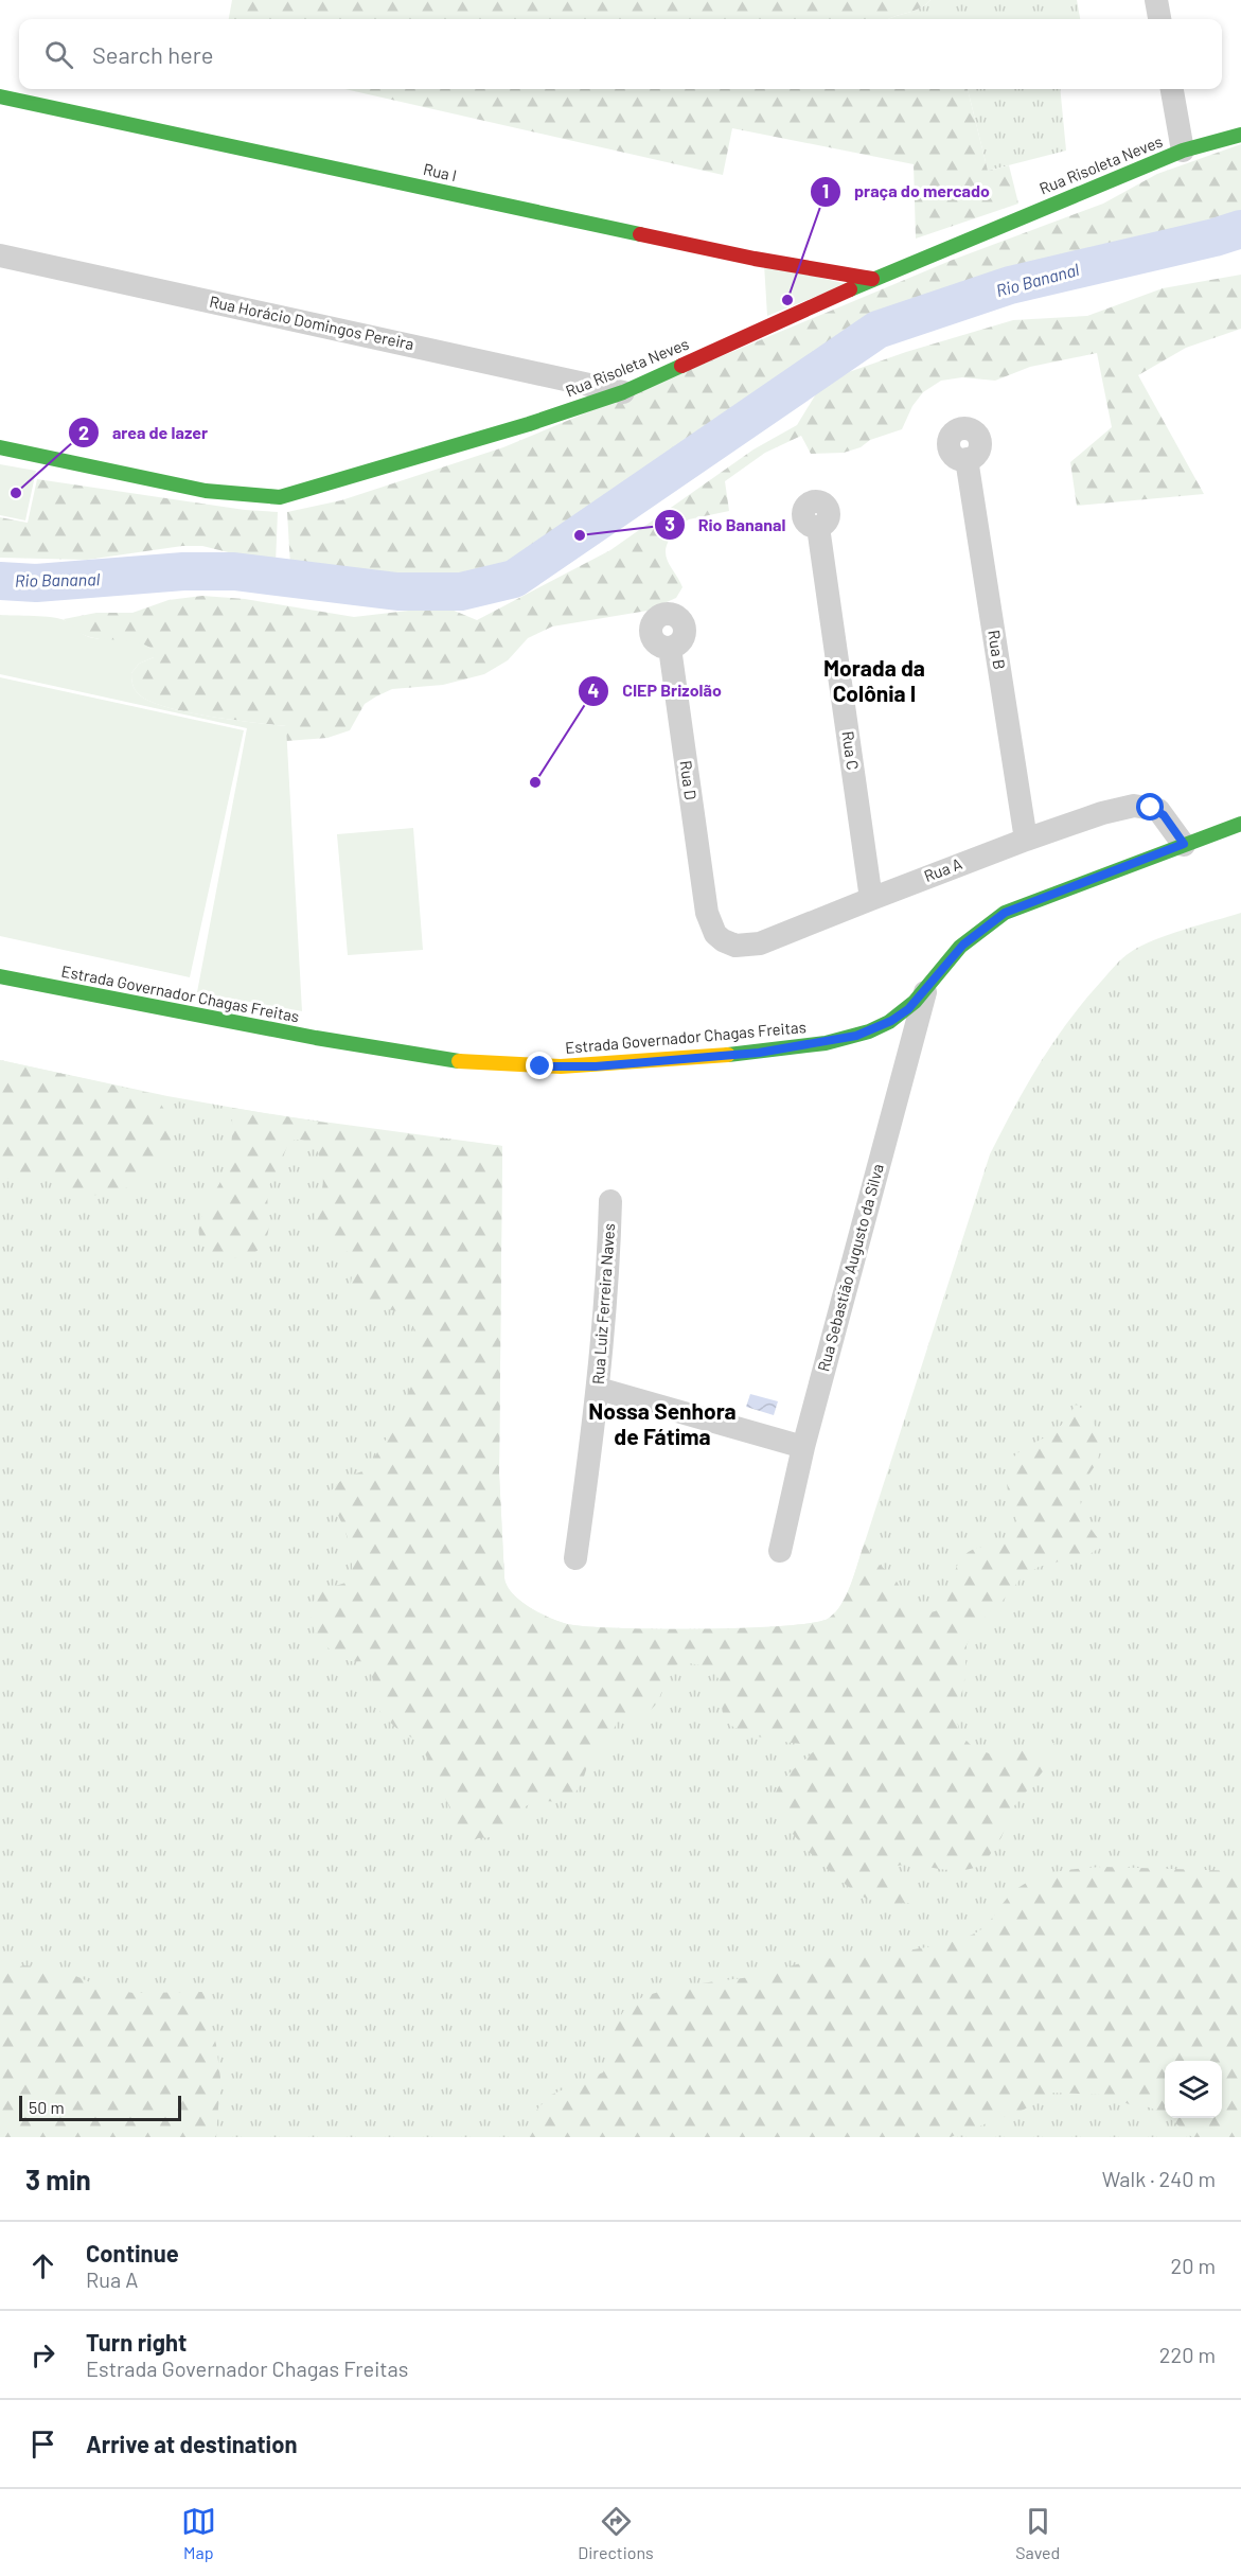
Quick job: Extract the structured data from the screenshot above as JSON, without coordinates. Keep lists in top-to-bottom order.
{
  "streets": {
    "street": [
      "Rua Risoleta Neves",
      "Rua I",
      "Rua Horácio Domingos Pereira",
      "Rua B",
      "Rua C",
      "Rua D",
      "Rua A",
      "Estrada Governador Chagas Freitas",
      "Rua Sebastião Augusto da Silva",
      "Rua Luiz Ferreira Naves"
    ]
  },
  "crossings": [
    ["Rua Risoleta Neves", "Rua I"],
    ["Rua Risoleta Neves", "Rua Horácio Domingos Pereira"],
    ["Rua B", "Rua A"],
    ["Rua C", "Rua A"],
    ["Rua D", "Rua A"],
    ["Rua A", "Estrada Governador Chagas Freitas"],
    ["Estrada Governador Chagas Freitas", "Rua Sebastião Augusto da Silva"]
  ],
  "districts": ["Morada da Colônia I", "Nossa Senhora de Fátima"],
  "water": ["Rio Bananal"],
  "places": [
    "praça do mercado",
    "area de lazer",
    "Rio Bananal",
    "CIEP Brizolão"
  ],
  "scale_bar": "50 m",
  "page": {
    "search": "Search here",
    "scale": "50 m",
    "heading": ["3 min", "Walk · 240 m"],
    "list": [
      ["Continue", "Rua A", "20 m"],
      ["Turn right", "Estrada Governador Chagas Freitas", "220 m"],
      "Arrive at destination"
    ],
    "nav": ["Map", "Directions", "Saved"]
  }
}
